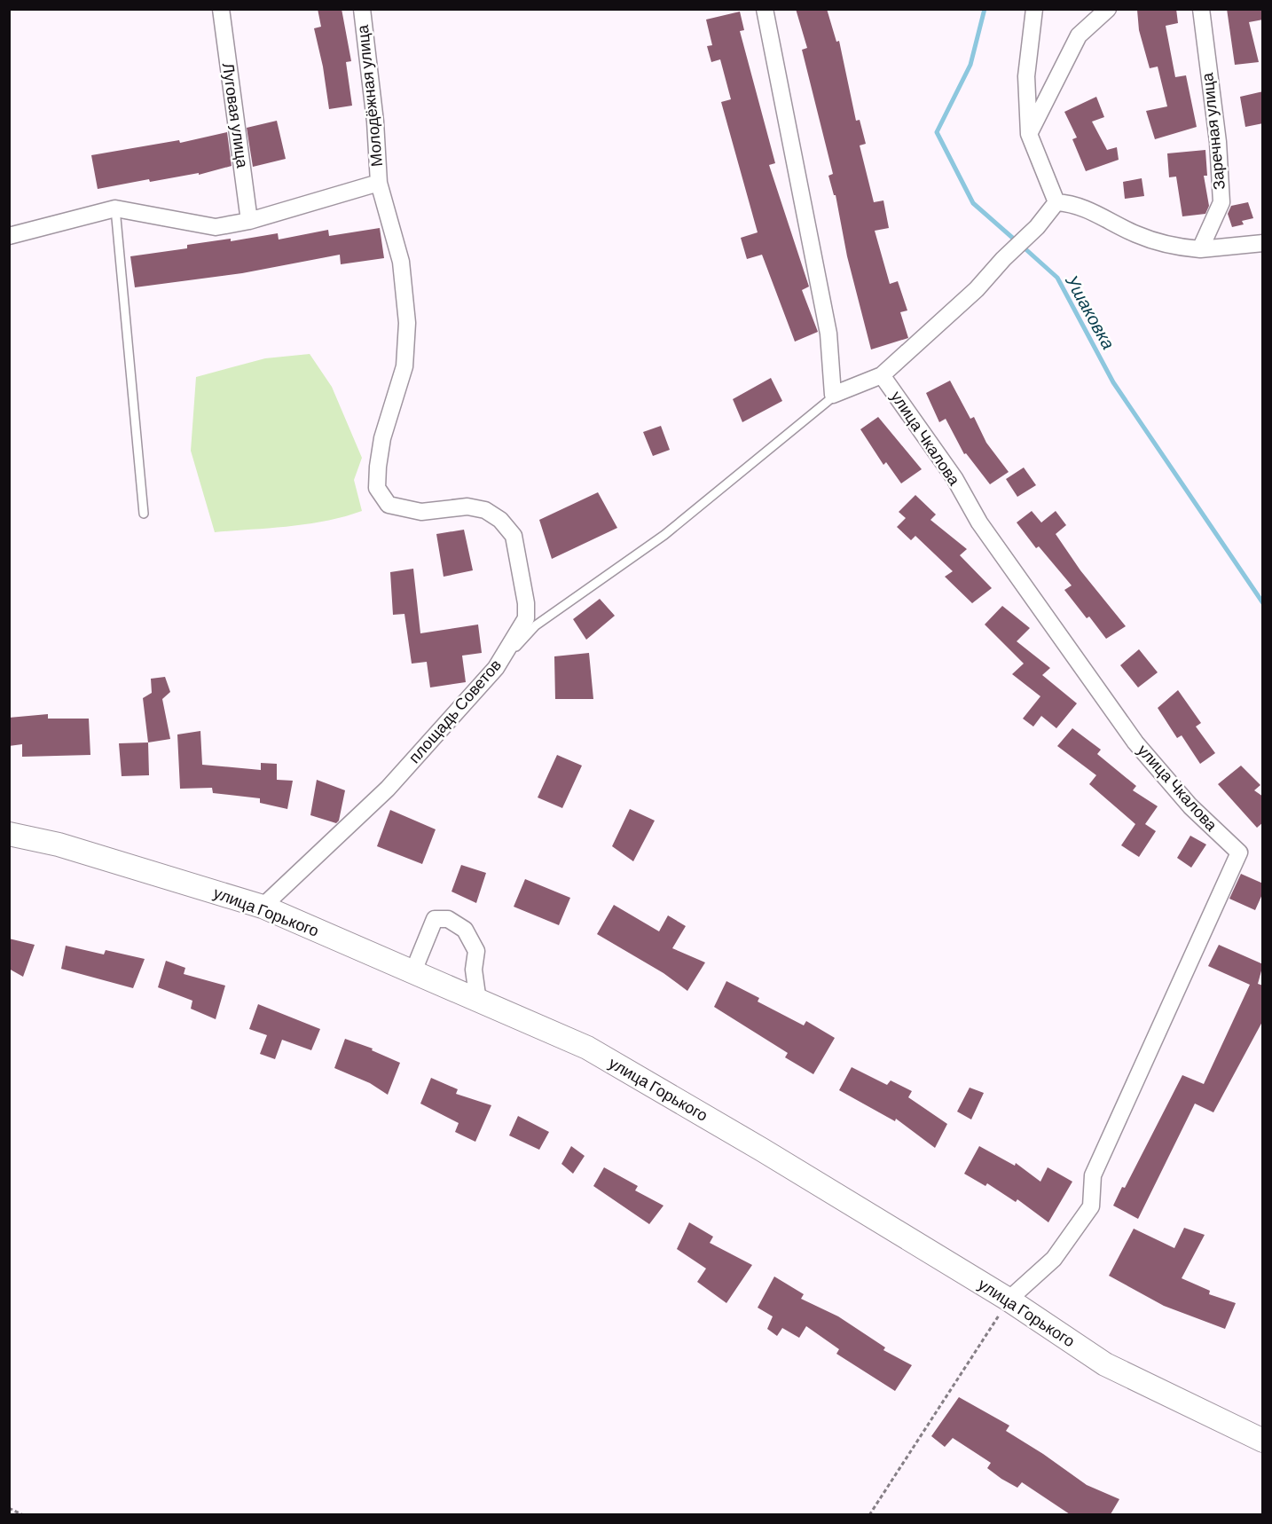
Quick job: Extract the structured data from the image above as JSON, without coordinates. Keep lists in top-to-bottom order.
{
  "streets": {
    "main road": ["улица Горького"],
    "street": [
      "Молодёжная улица",
      "Луговая улица",
      "Заречная улица",
      "улица Чкалова",
      "площадь Советов"
    ]
  },
  "crossings": [
    ["Молодёжная улица", "Луговая улица"],
    ["Молодёжная улица", "площадь Советов"],
    ["улица Чкалова", "улица Горького"],
    ["площадь Советов", "улица Горького"]
  ],
  "water": ["Ушаковка"]
}
